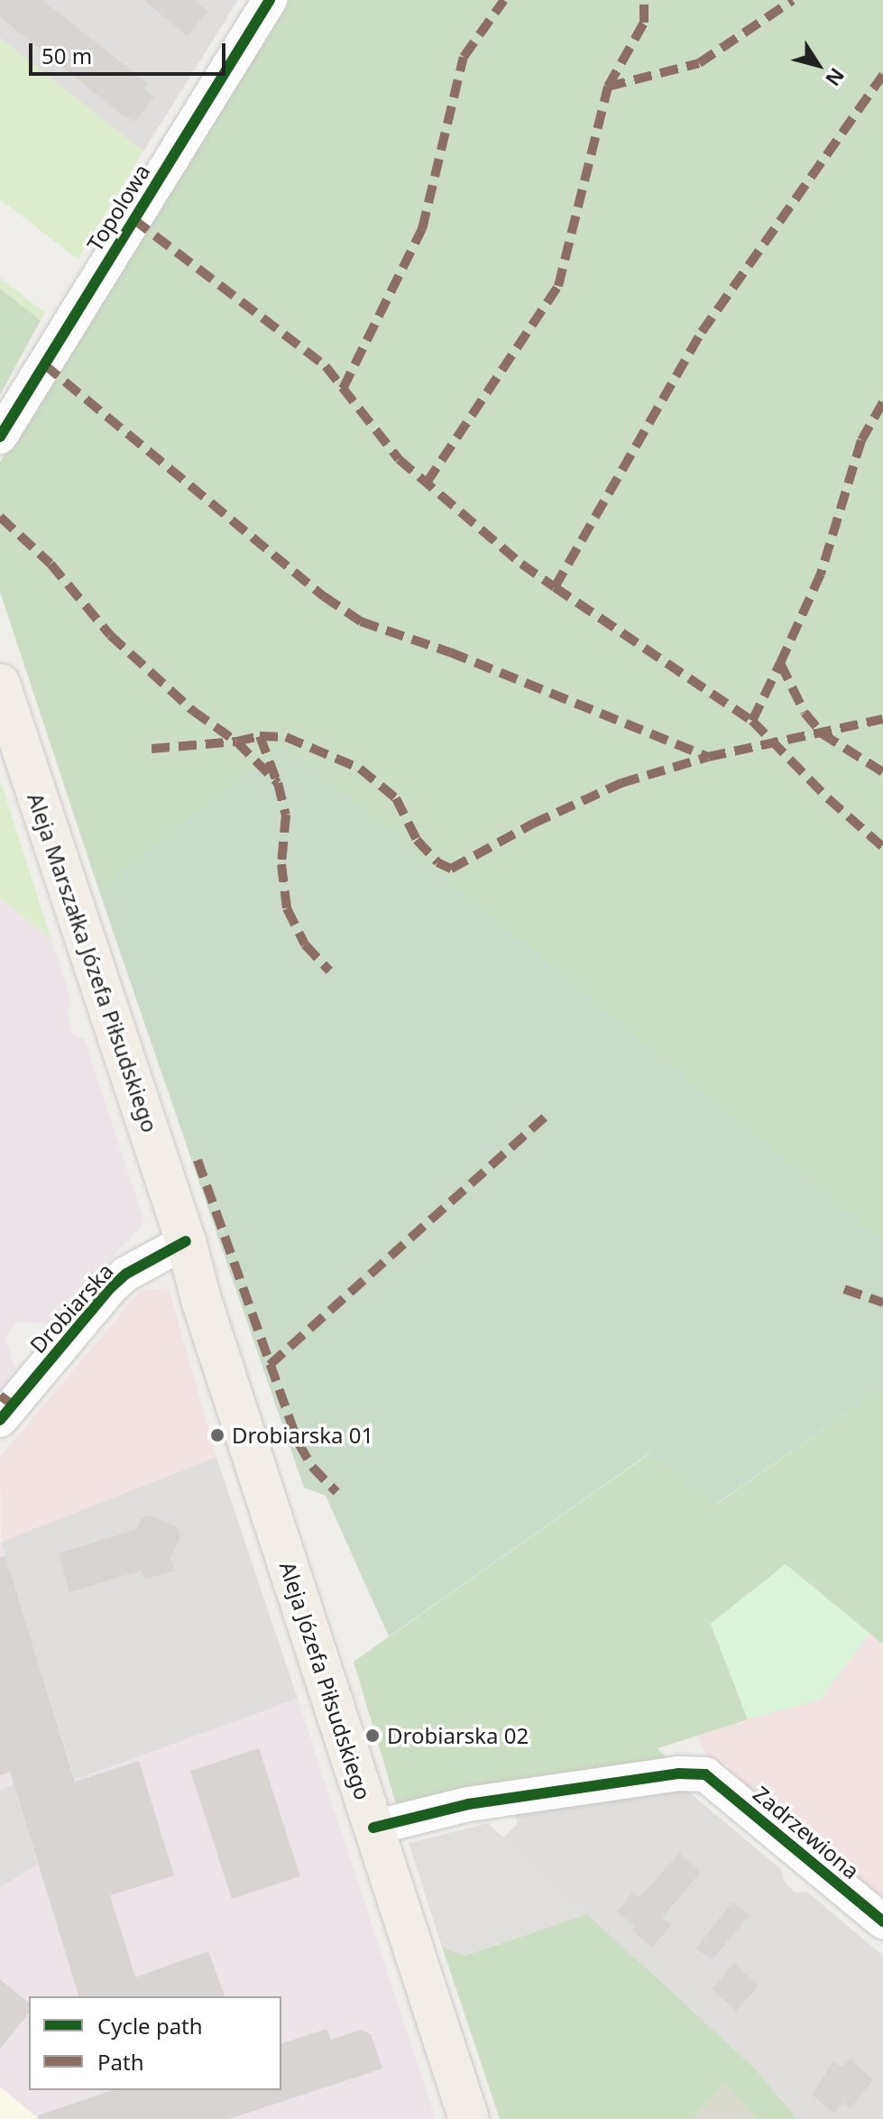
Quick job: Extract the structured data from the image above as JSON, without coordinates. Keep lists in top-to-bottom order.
{
  "streets": {
    "main road": ["Aleja Marszałka Józefa Piłsudskiego", "Aleja Józefa Piłsudskiego"],
    "street": ["Topolowa", "Drobiarska", "Zadrzewiona"]
  },
  "crossings": [
    ["Aleja Marszałka Józefa Piłsudskiego", "Drobiarska"],
    ["Aleja Marszałka Józefa Piłsudskiego", "Aleja Józefa Piłsudskiego"],
    ["Drobiarska", "Aleja Józefa Piłsudskiego"],
    ["Aleja Józefa Piłsudskiego", "Zadrzewiona"]
  ],
  "places": ["Drobiarska 01", "Drobiarska 02"],
  "legend": ["Cycle path", "Path"],
  "scale_bar": "50 m",
  "north": "bottom right"
}
